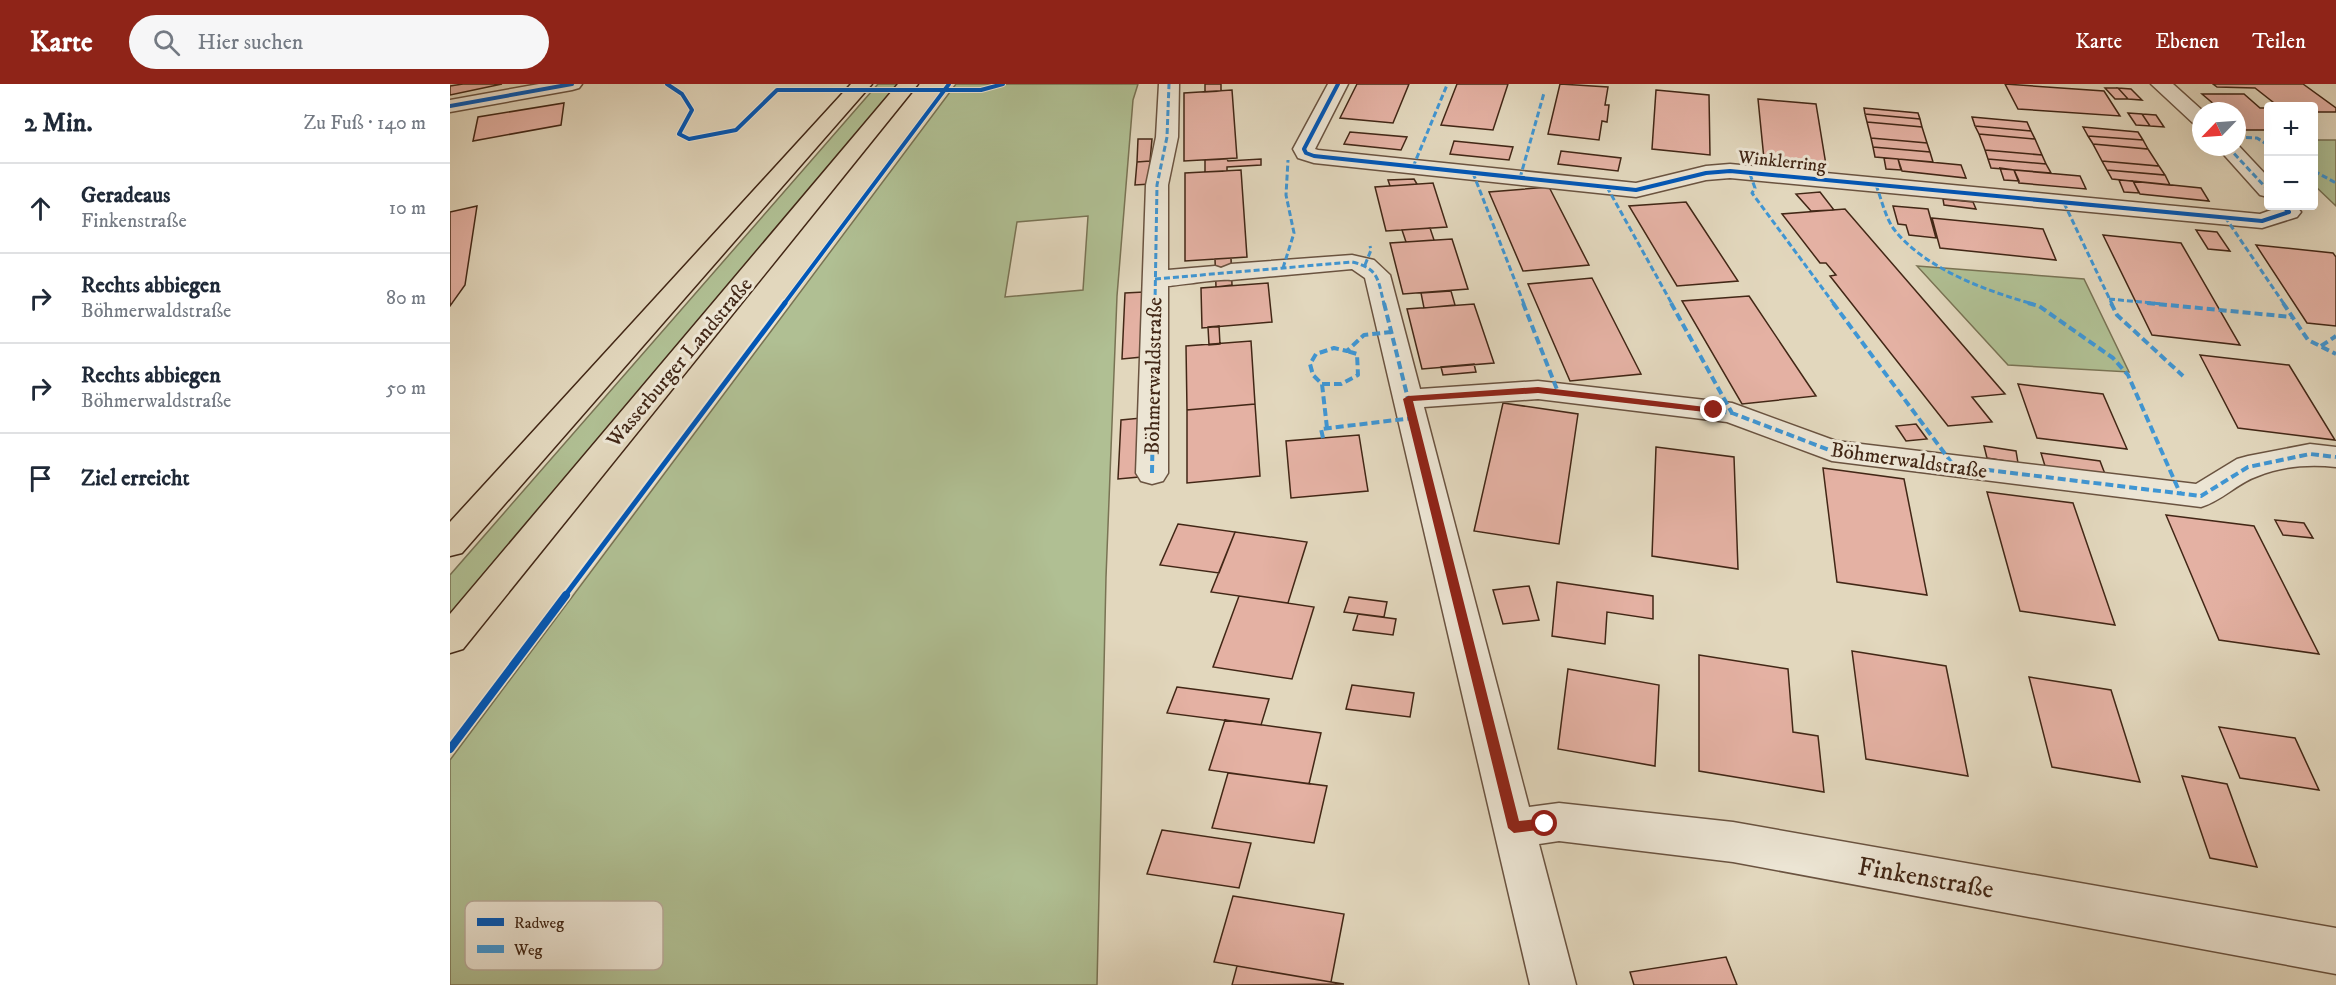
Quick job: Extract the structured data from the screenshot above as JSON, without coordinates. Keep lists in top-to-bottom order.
{
  "streets": {
    "main road": ["Wasserburger Landstraße"],
    "street": ["Winklerring", "Böhmerwaldstraße", "Finkenstraße"]
  },
  "crossings": [
    ["Böhmerwaldstraße", "Finkenstraße"]
  ],
  "legend": ["Radweg", "Weg"],
  "north": "bottom left",
  "page": {
    "header": "Karte",
    "search": "Hier suchen",
    "nav": ["Karte", "Ebenen", "Teilen"],
    "heading": ["2 Min.", "Zu Fuß · 140 m"],
    "map_buttons": ["+", "−"],
    "list": [
      ["Geradeaus", "Finkenstraße", "10 m"],
      ["Rechts abbiegen", "Böhmerwaldstraße", "80 m"],
      ["Rechts abbiegen", "Böhmerwaldstraße", "50 m"],
      "Ziel erreicht"
    ]
  }
}
